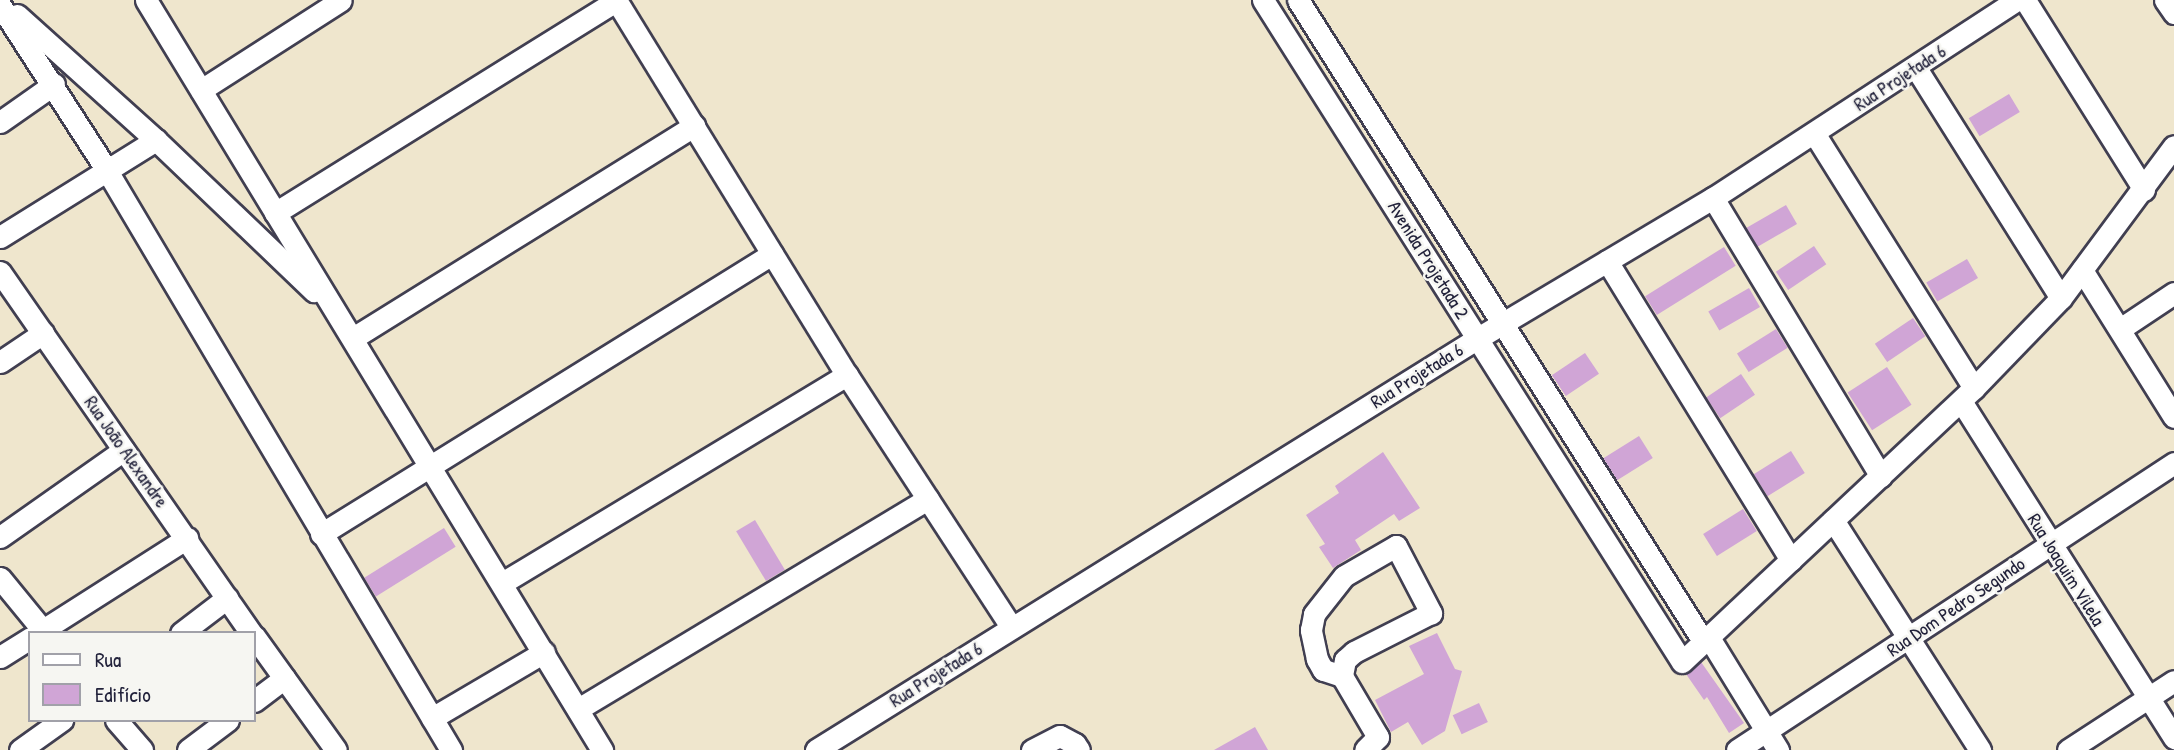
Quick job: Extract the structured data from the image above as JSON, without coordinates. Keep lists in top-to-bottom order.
{
  "streets": {
    "street": [
      "Rua Projetada 6",
      "Avenida Projetada 2",
      "Rua João Alexandre",
      "Rua Joaquim Vilela",
      "Rua Dom Pedro Segundo"
    ]
  },
  "crossings": [
    ["Rua Projetada 6", "Avenida Projetada 2"],
    ["Rua Projetada 6", "Rua Joaquim Vilela"],
    ["Avenida Projetada 2", "Rua Dom Pedro Segundo"],
    ["Rua Joaquim Vilela", "Rua Dom Pedro Segundo"]
  ],
  "legend": ["Rua", "Edifício"]
}
